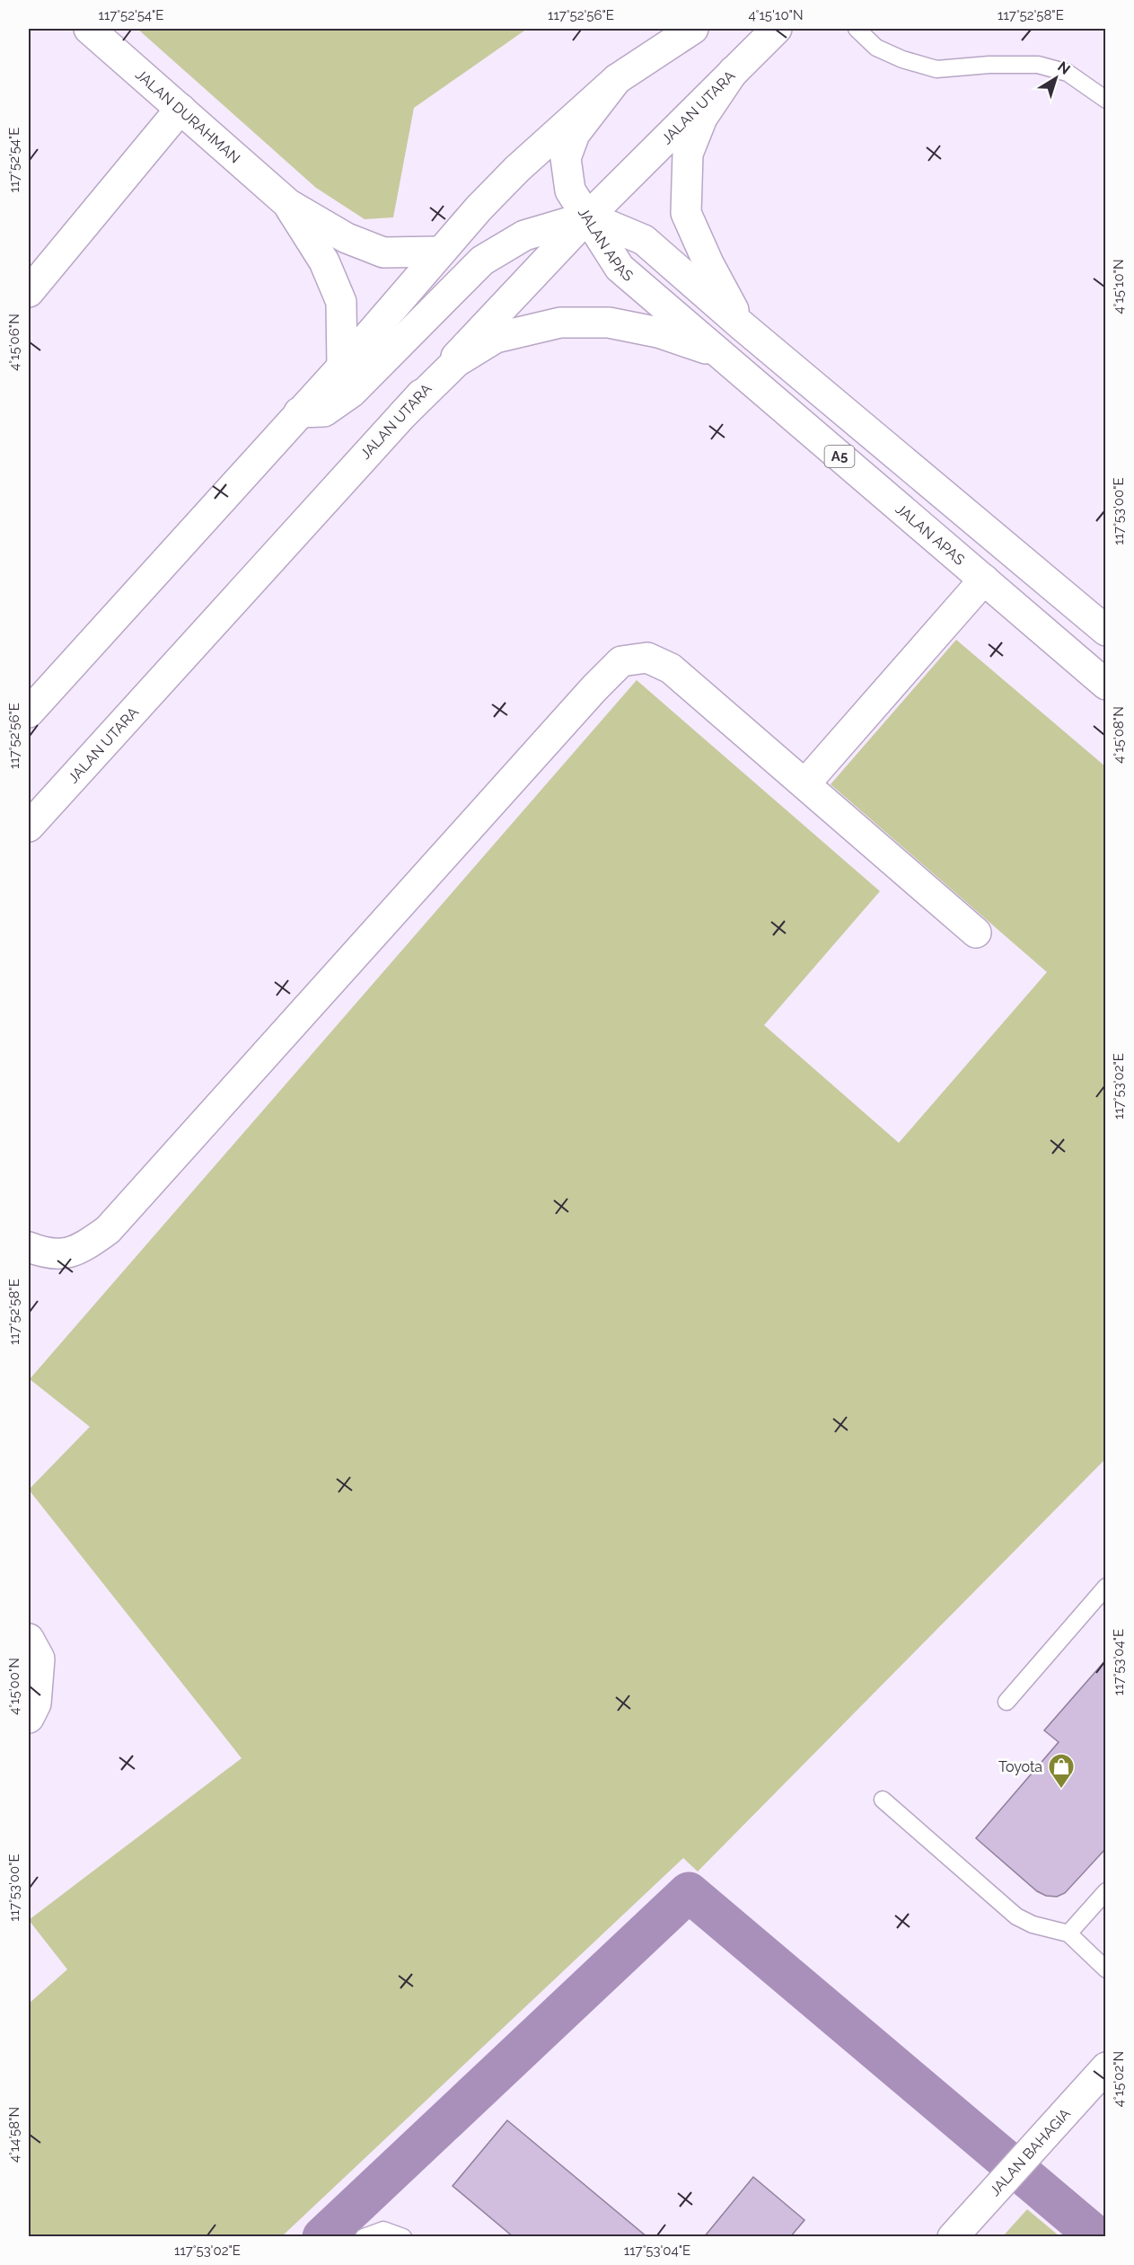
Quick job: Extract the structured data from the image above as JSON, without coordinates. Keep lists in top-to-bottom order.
{
  "streets": {
    "main road": [
      "JALAN UTARA",
      "JALAN DURAHMAN",
      "JALAN APAS",
      "A5",
      "JALAN BAHAGIA"
    ]
  },
  "crossings": [
    ["JALAN UTARA", "JALAN APAS"],
    ["JALAN UTARA", "A5"],
    ["JALAN APAS", "A5"]
  ],
  "places": {
    "shop": ["Toyota"]
  },
  "north": "top right",
  "coordinates": [
    "117°52'54\"E",
    "117°52'56\"E",
    "4°15'10\"N",
    "117°52'58\"E",
    "4°15'06\"N",
    "117°53'00\"E",
    "4°15'08\"N",
    "117°53'02\"E",
    "117°53'04\"E",
    "4°15'00\"N",
    "4°15'02\"N",
    "4°14'58\"N"
  ]
}
